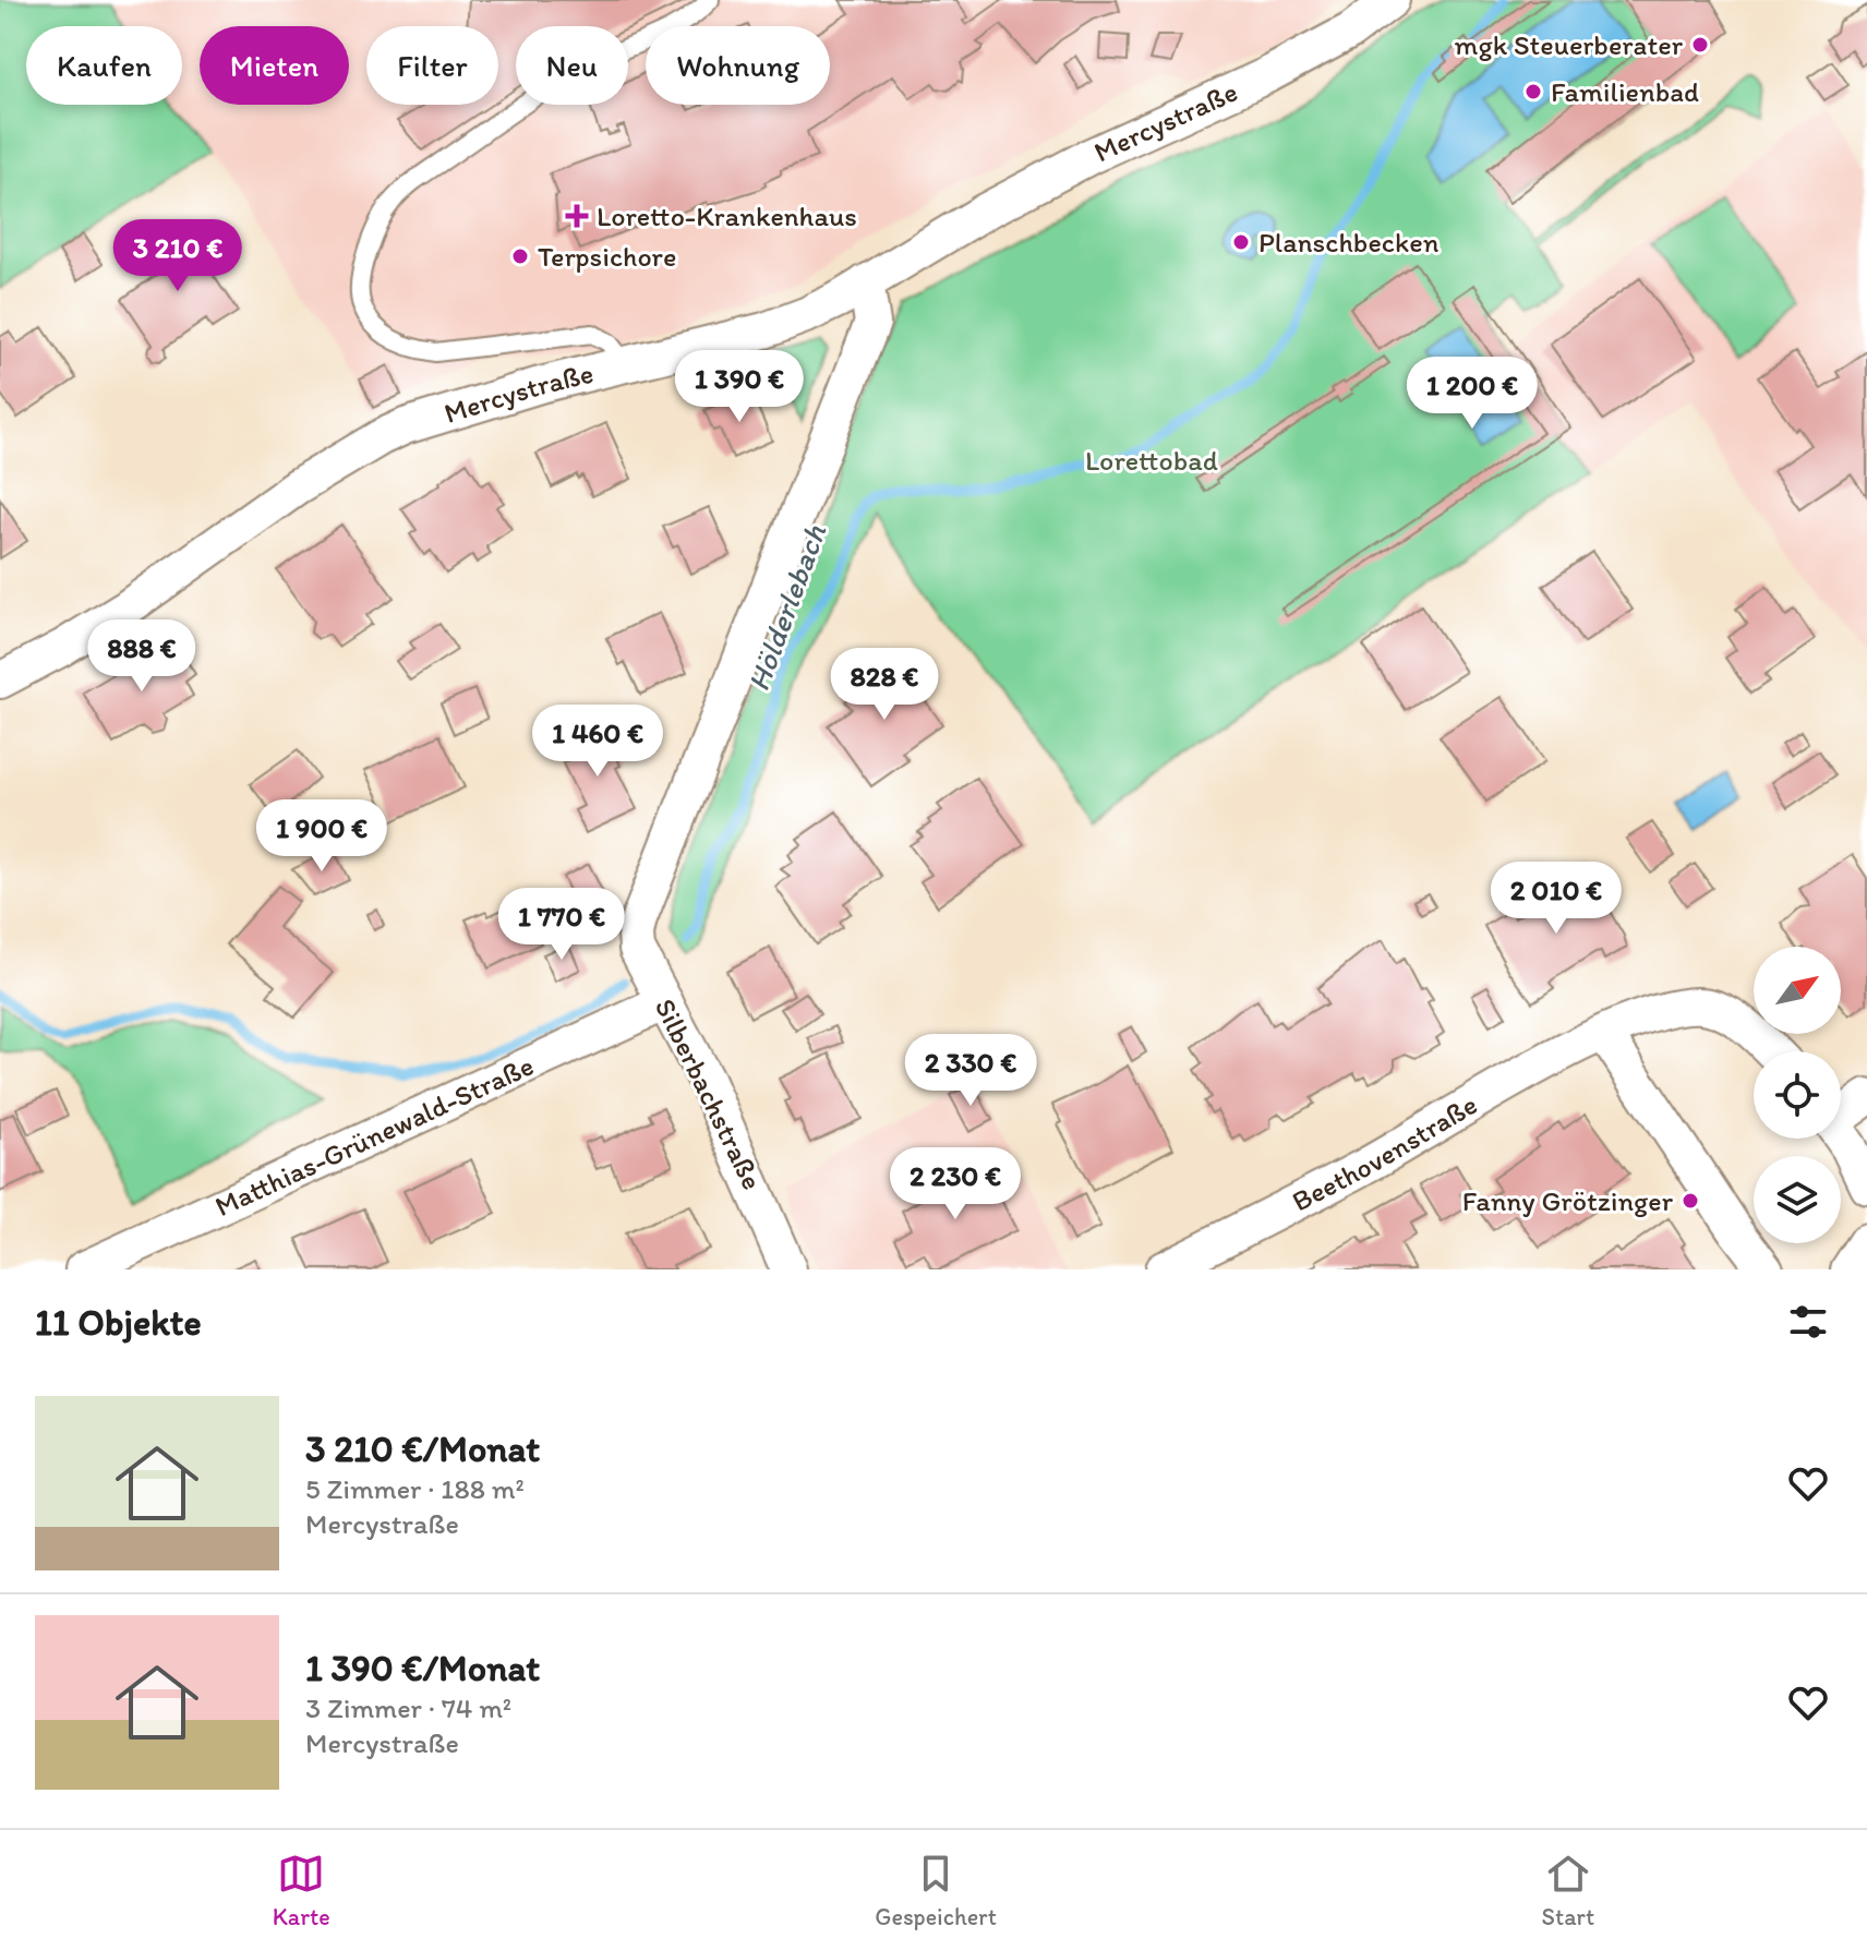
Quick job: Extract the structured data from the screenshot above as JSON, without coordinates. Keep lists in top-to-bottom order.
{
  "streets": {
    "street": [
      "Mercystraße",
      "Silberbachstraße",
      "Matthias-Grünewald-Straße",
      "Beethovenstraße"
    ]
  },
  "crossings": [
    ["Mercystraße", "Silberbachstraße"],
    ["Silberbachstraße", "Matthias-Grünewald-Straße"]
  ],
  "water": ["Hölderlebach"],
  "parks": ["Lorettobad"],
  "places": {
    "other": [
      "mgk Steuerberater",
      "Familienbad",
      "Planschbecken",
      "Terpsichore",
      "Fanny Grötzinger"
    ],
    "health": ["Loretto-Krankenhaus"]
  },
  "north": "top right",
  "page": {
    "chip": [
      "Kaufen",
      "Mieten",
      "Filter",
      "Neu",
      "Wohnung"
    ],
    "price": [
      "3 210 €",
      "1 390 €",
      "1 200 €",
      "888 €",
      "828 €",
      "1 460 €",
      "1 900 €",
      "2 010 €",
      "1 770 €",
      "2 330 €",
      "2 230 €"
    ],
    "heading": "11 Objekte",
    "list": [
      {
        "name": "3 210 €/Monat",
        "note": "5 Zimmer · 188 m² · Mercystraße"
      },
      {
        "name": "1 390 €/Monat",
        "note": "3 Zimmer · 74 m² · Mercystraße"
      }
    ],
    "tabs": ["Karte", "Gespeichert", "Start"]
  }
}
